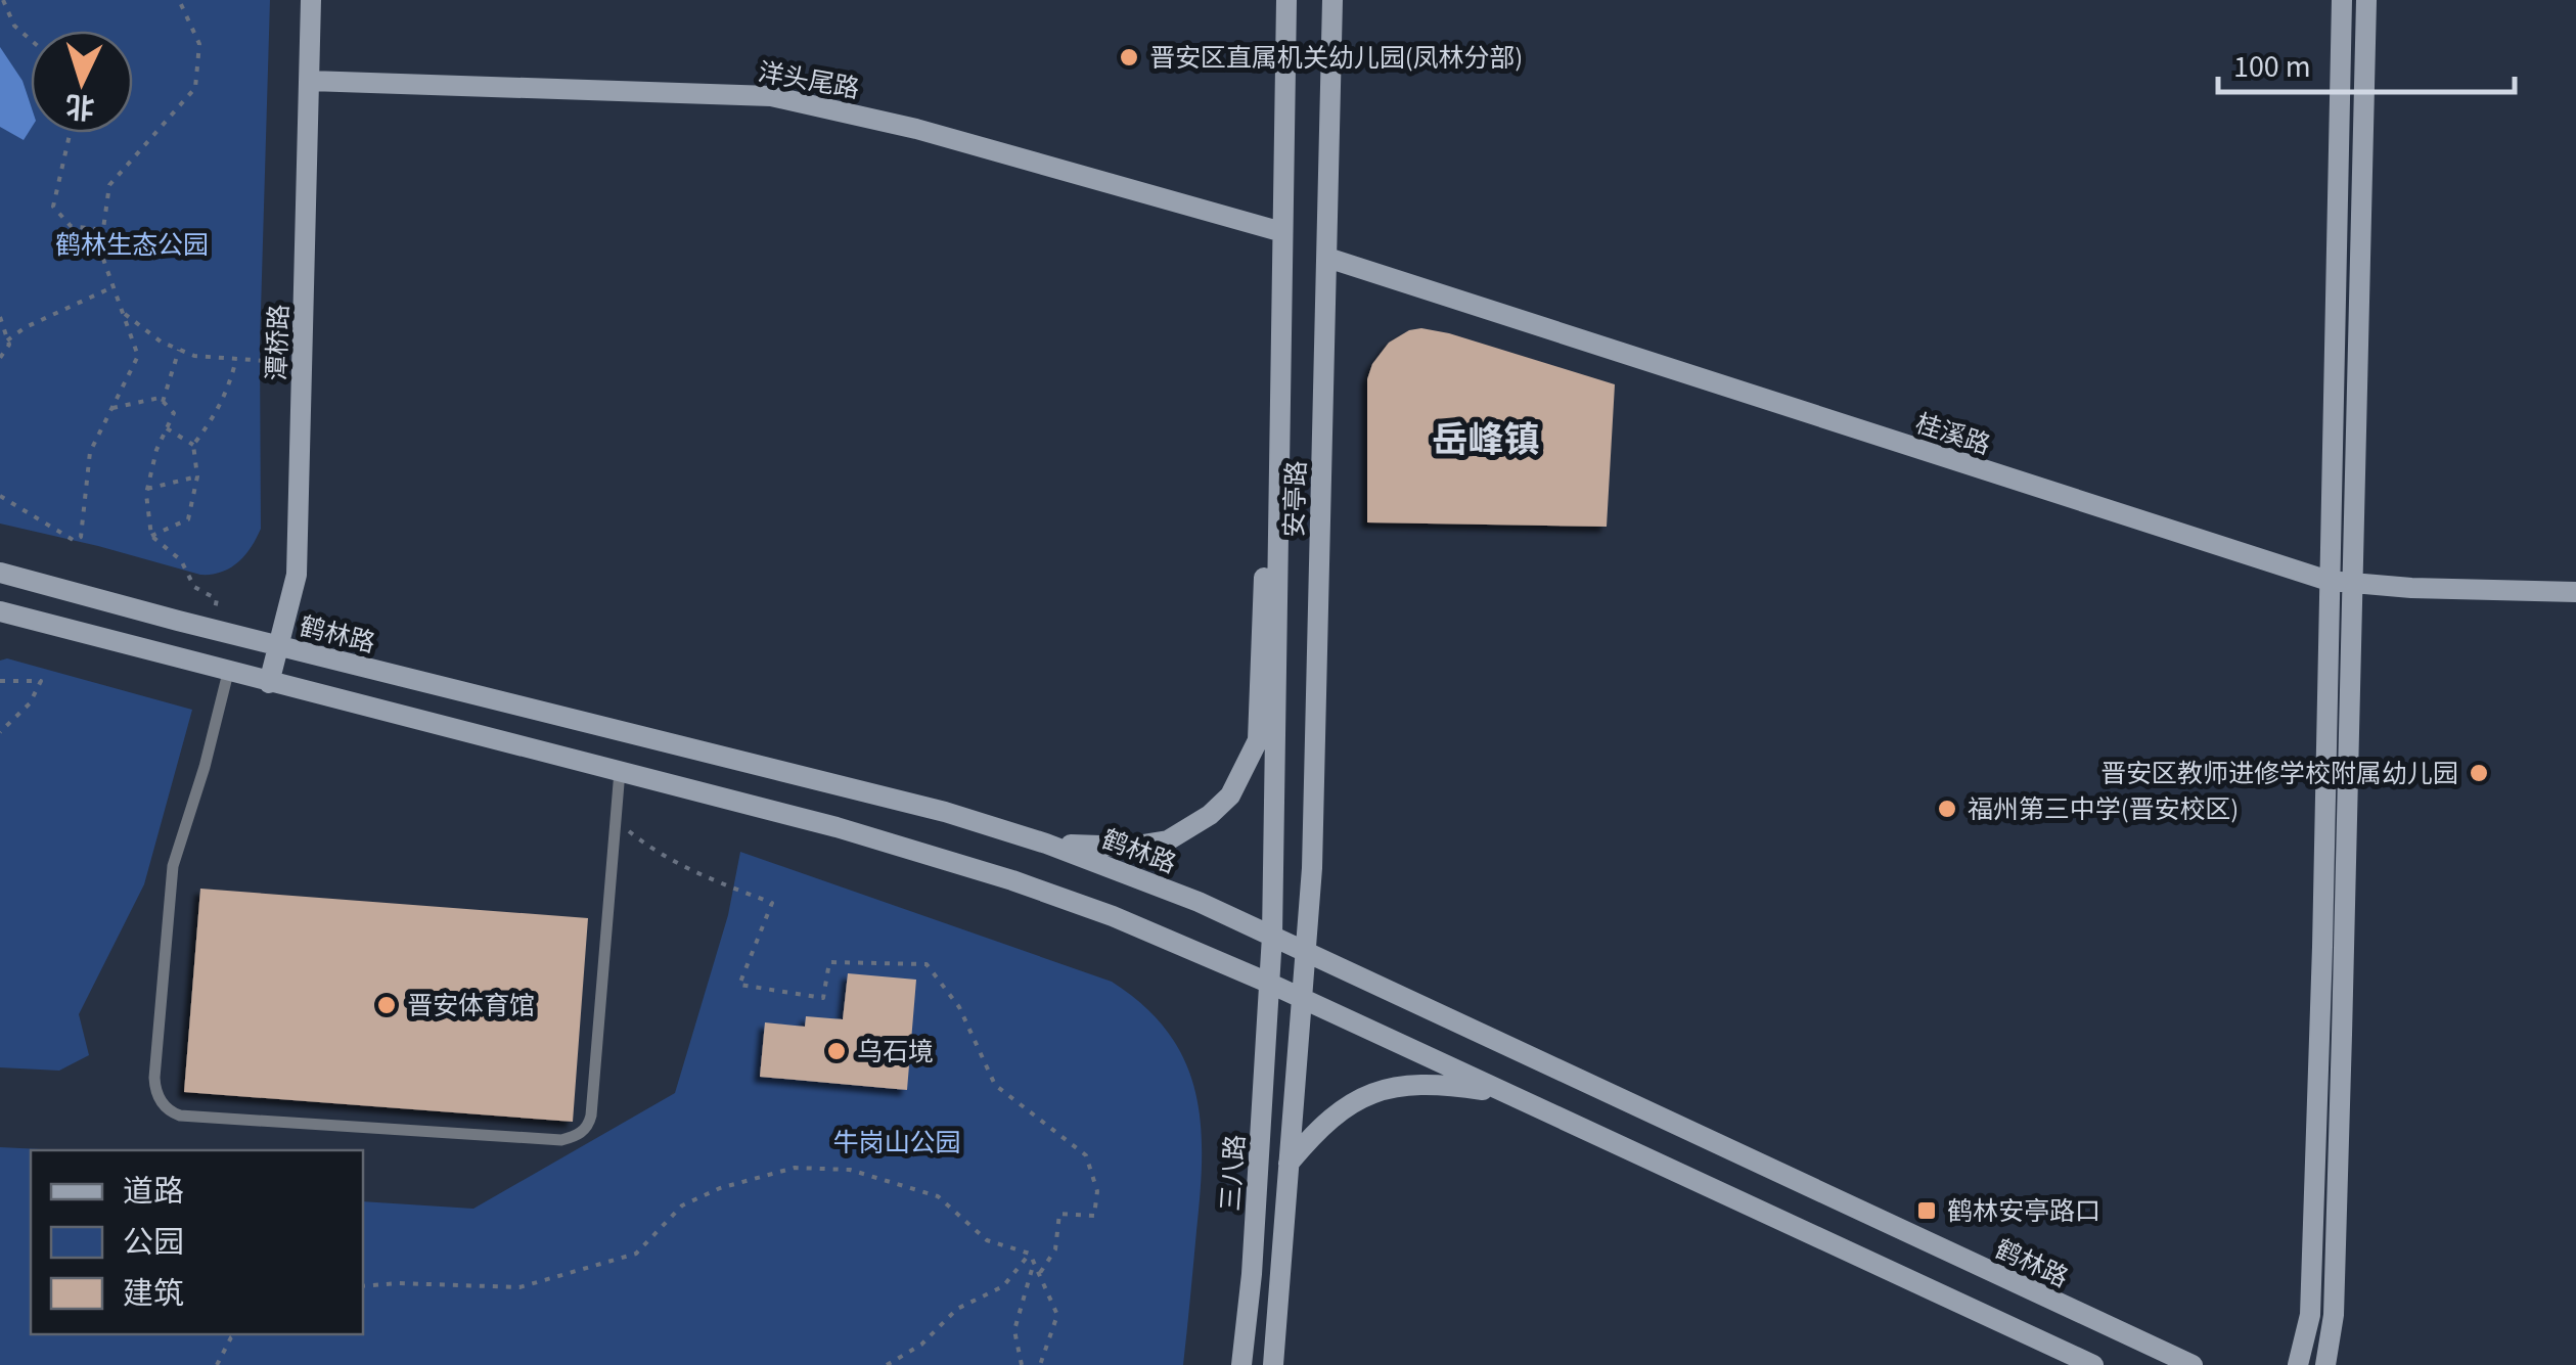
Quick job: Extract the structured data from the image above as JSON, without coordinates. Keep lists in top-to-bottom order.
{
  "streets": {
    "main road": [
      "洋头尾路",
      "潭桥路",
      "桂溪路",
      "安亭路",
      "鹤林路",
      "三八路"
    ]
  },
  "crossings": [
    ["洋头尾路", "潭桥路"],
    ["洋头尾路", "安亭路"],
    ["潭桥路", "鹤林路"],
    ["桂溪路", "安亭路"],
    ["安亭路", "鹤林路"],
    ["安亭路", "三八路"]
  ],
  "districts": ["岳峰镇"],
  "parks": ["鹤林生态公园", "牛岗山公园"],
  "places": {
    "other": [
      "晋安区直属机关幼儿园(凤林分部)",
      "晋安区教师进修学校附属幼儿园",
      "福州第三中学(晋安校区)",
      "晋安体育馆",
      "乌石境"
    ],
    "transit": ["鹤林安亭路口"]
  },
  "legend": ["道路", "公园", "建筑"],
  "scale_bar": "100 m",
  "north": "bottom"
}
